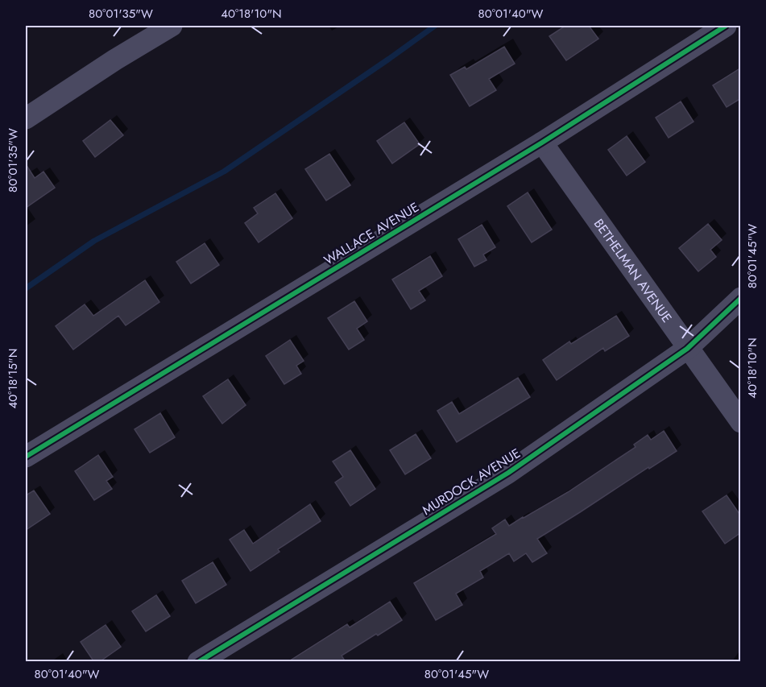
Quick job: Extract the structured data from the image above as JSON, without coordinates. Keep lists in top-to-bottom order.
{
  "streets": {
    "street": ["WALLACE AVENUE", "BETHELMAN AVENUE", "MURDOCK AVENUE"]
  },
  "crossings": [
    ["WALLACE AVENUE", "BETHELMAN AVENUE"],
    ["BETHELMAN AVENUE", "MURDOCK AVENUE"]
  ],
  "coordinates": [
    "80°01'35\"W",
    "40°18'10\"N",
    "80°01'40\"W",
    "80°01'45\"W",
    "40°18'15\"N"
  ]
}
